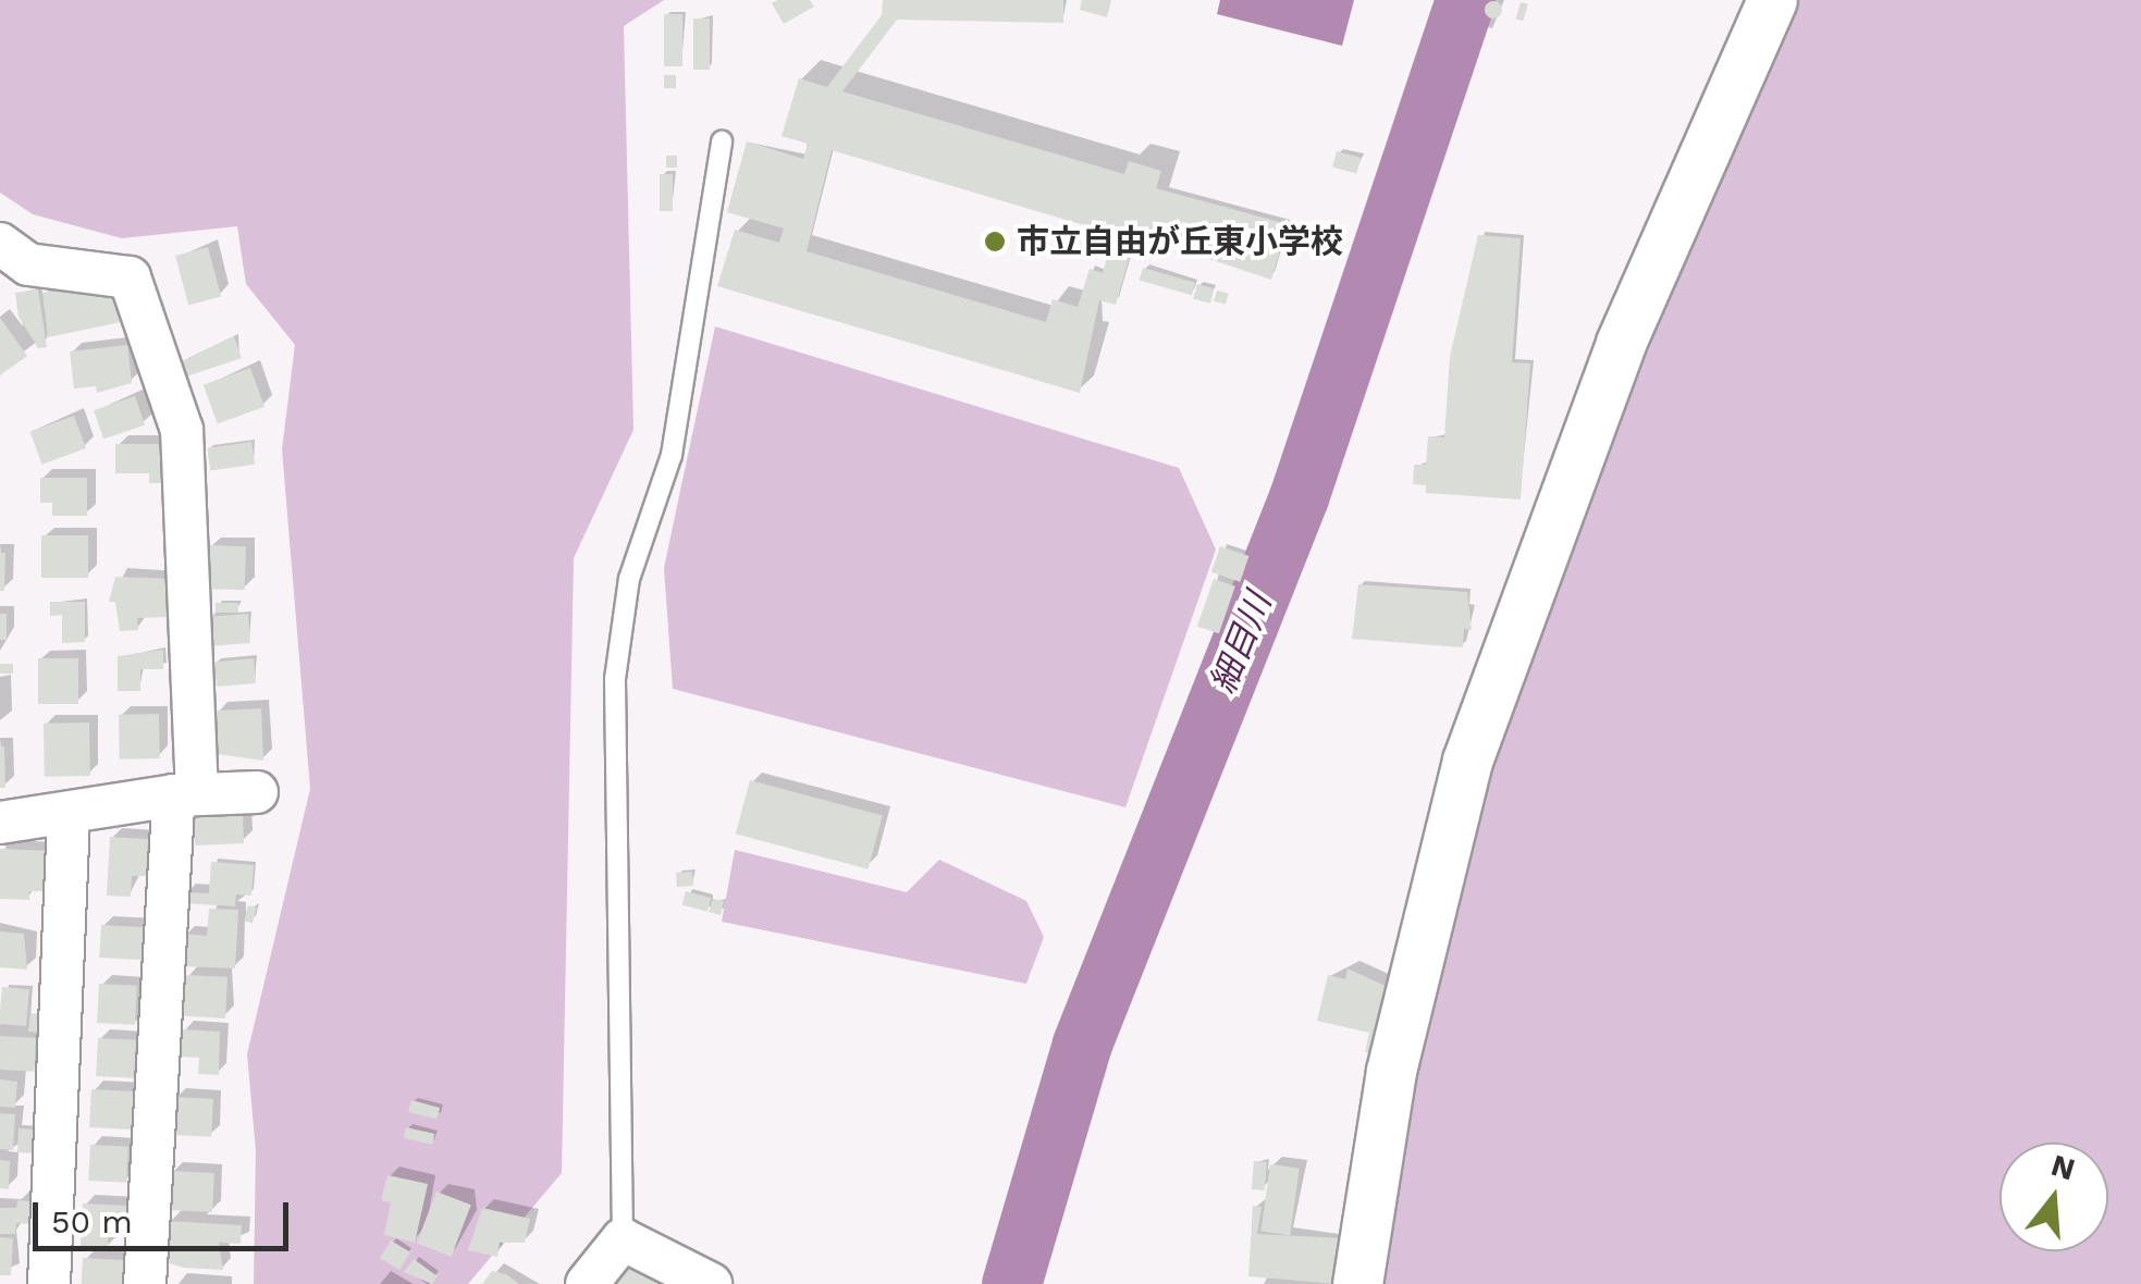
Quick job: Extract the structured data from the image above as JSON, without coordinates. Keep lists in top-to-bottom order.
{
  "water": ["細目川"],
  "places": ["市立自由が丘東小学校"],
  "scale_bar": "50 m",
  "north": "top"
}
